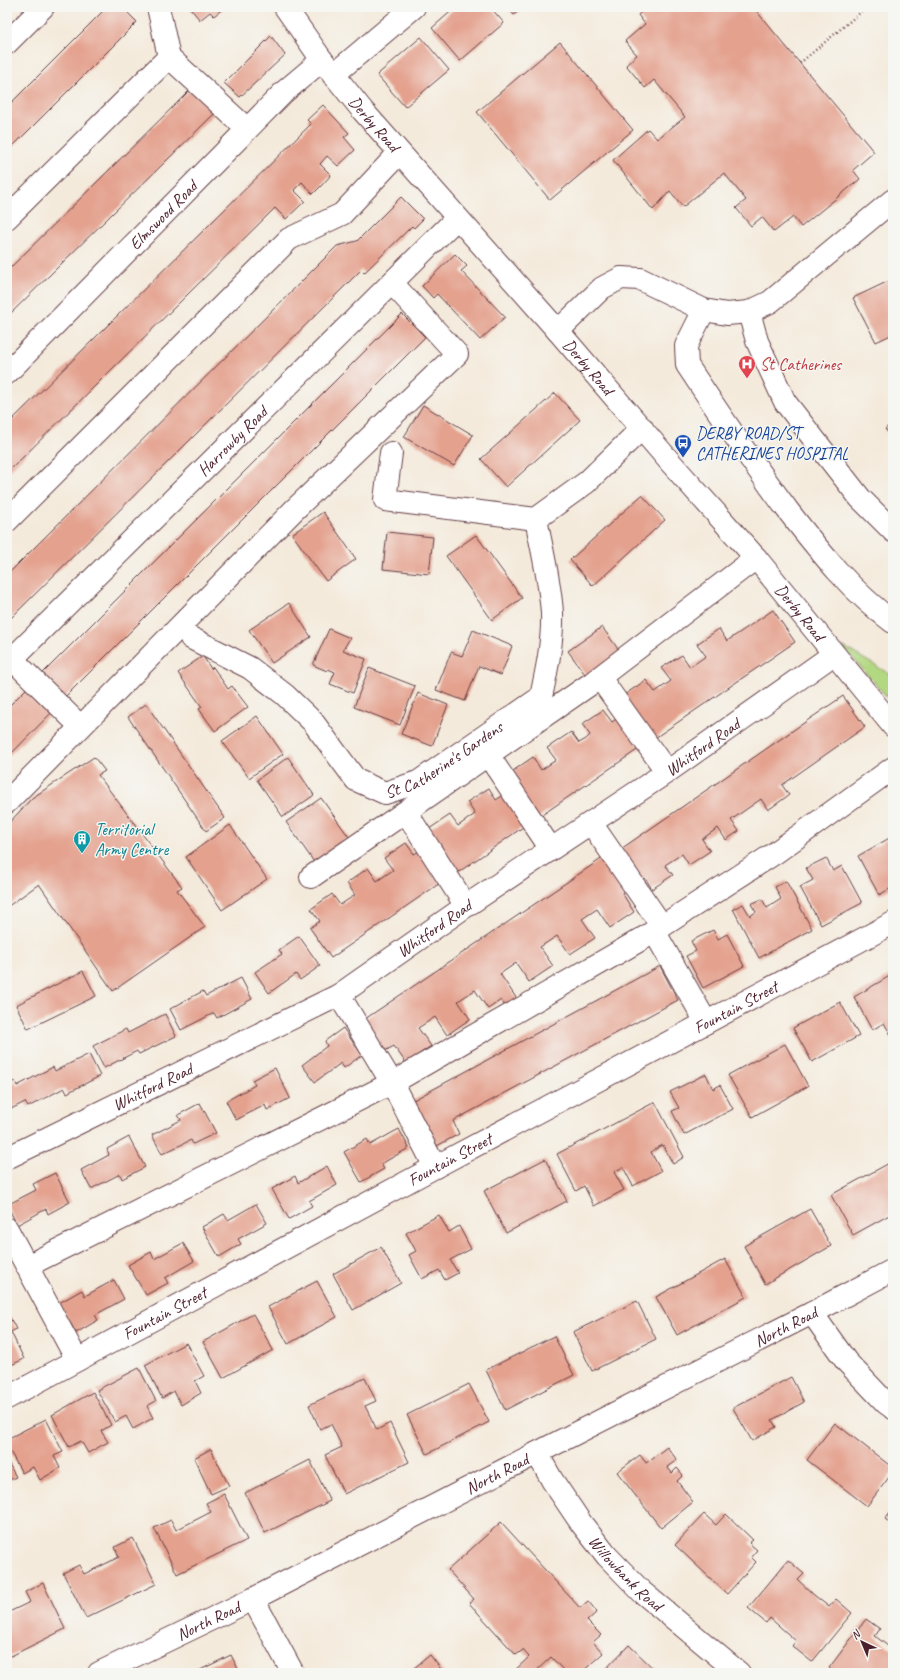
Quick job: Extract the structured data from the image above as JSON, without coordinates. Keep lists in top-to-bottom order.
{
  "streets": {
    "street": [
      "Derby Road",
      "Elmswood Road",
      "Harrowby Road",
      "Whitford Road",
      "St Catherine's Gardens",
      "Fountain Street",
      "North Road",
      "Willowbank Road"
    ]
  },
  "crossings": [
    ["Derby Road", "Elmswood Road"],
    ["Derby Road", "Harrowby Road"],
    ["Derby Road", "Whitford Road"],
    ["North Road", "Willowbank Road"]
  ],
  "places": {
    "hospital": ["St Catherines"],
    "bus stop": ["DERBY ROAD/ST CATHERINES HOSPITAL"],
    "building": ["Territorial Army Centre"]
  },
  "north": "top left"
}
